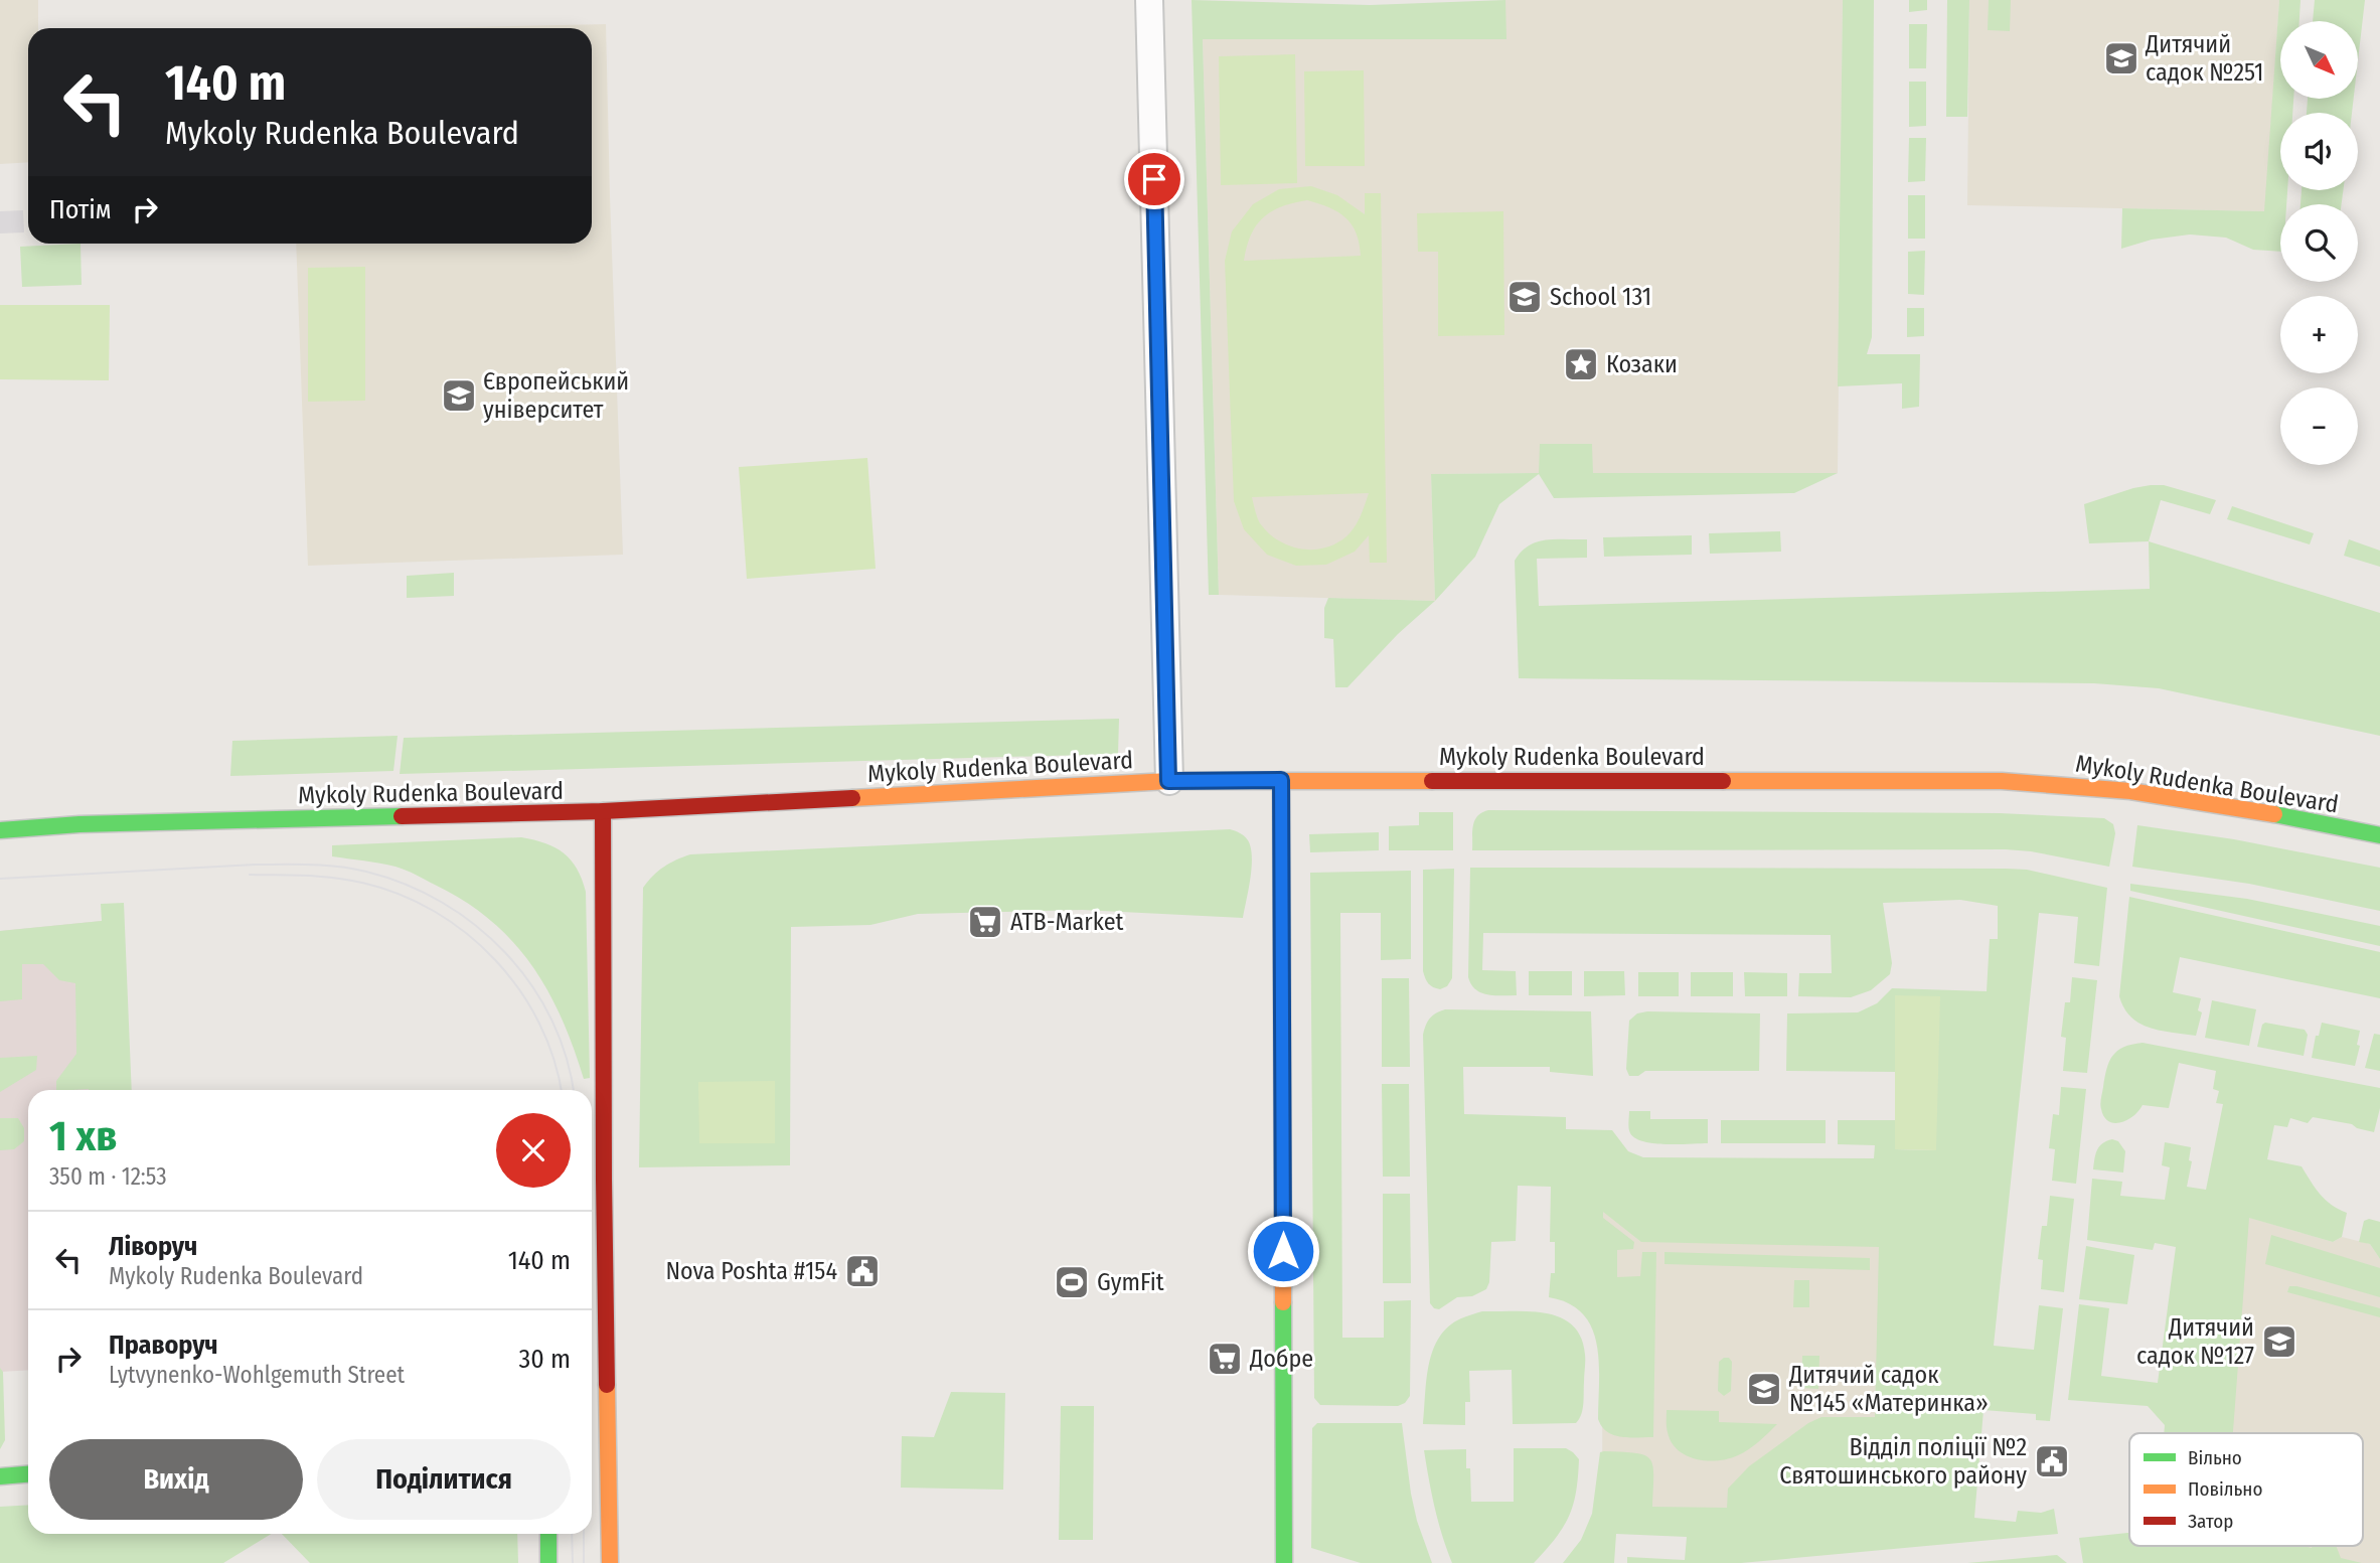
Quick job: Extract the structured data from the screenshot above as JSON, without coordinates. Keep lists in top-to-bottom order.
{
  "streets": {
    "street": ["Mykoly Rudenka Boulevard"]
  },
  "places": {
    "school or university": [
      "Дитячий садок №251",
      "School 131",
      "Європейський університет",
      "Дитячий садок №127",
      "Дитячий садок №145 «Материнка»"
    ],
    "place": ["Козаки"],
    "supermarket": ["ATB-Market", "Добре"],
    "public building": ["Nova Poshta #154", "Відділ поліції №2 Святошинського району"],
    "sports": ["GymFit"]
  },
  "legend": ["Вільно", "Повільно", "Затор"],
  "north": "bottom right",
  "page": {
    "map_buttons": ["+", "−"],
    "turn": ["140 m", "Mykoly Rudenka Boulevard"],
    "then": "Потім",
    "heading": ["1 хв", "350 m · 12:53"],
    "list": [
      {
        "name": "Ліворуч",
        "note": "Mykoly Rudenka Boulevard",
        "value": "140 m"
      },
      {
        "name": "Праворуч",
        "note": "Lytvynenko-Wohlgemuth Street",
        "value": "30 m"
      }
    ],
    "buttons": ["Вихід", "Поділитися"]
  }
}
